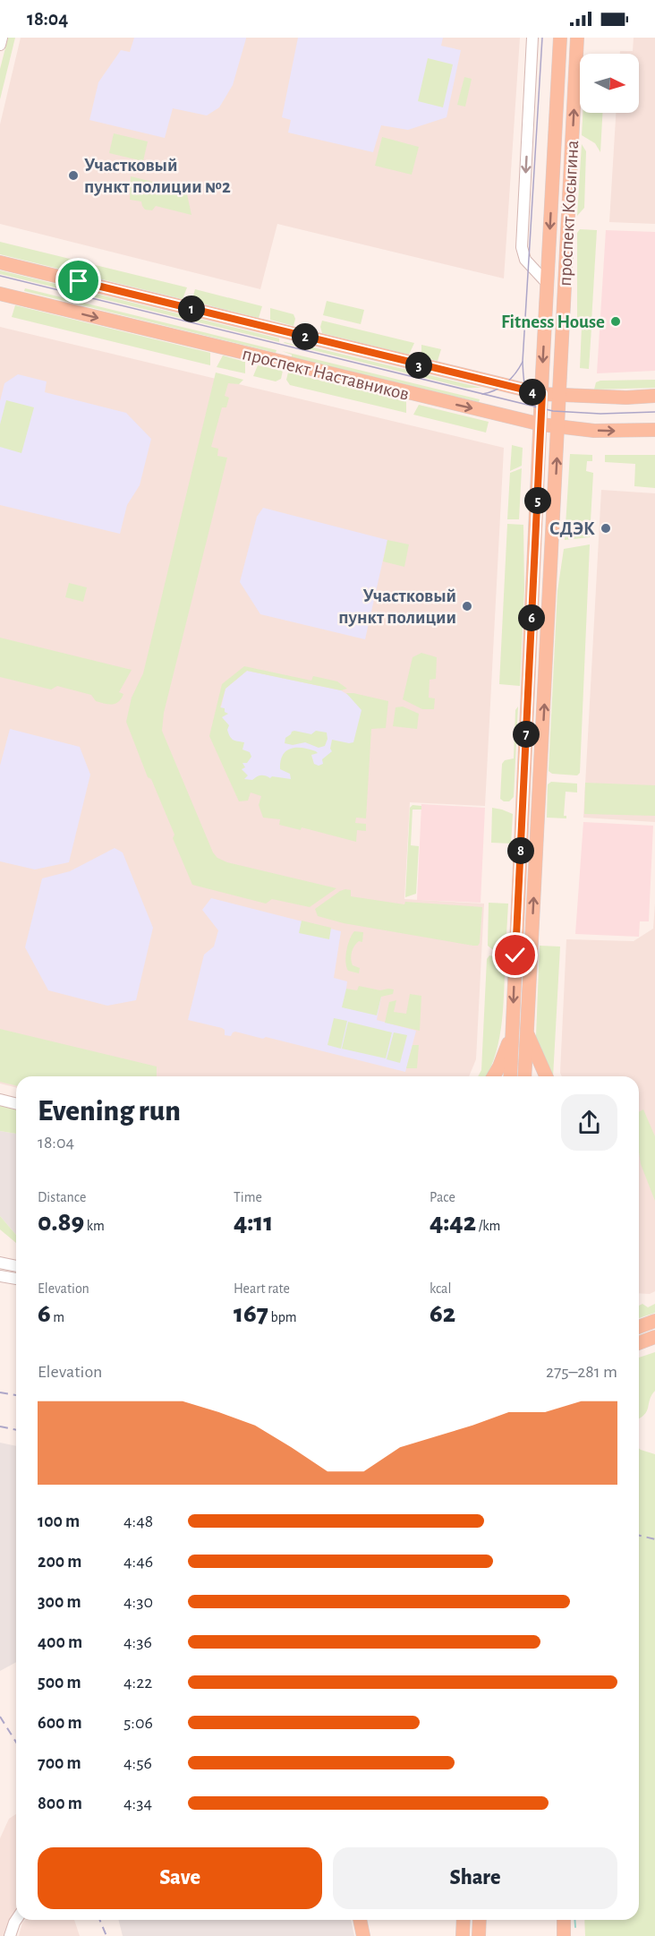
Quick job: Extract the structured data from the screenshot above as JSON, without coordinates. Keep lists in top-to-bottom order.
{
  "streets": {
    "main road": ["проспект Косыгина", "проспект Наставников"]
  },
  "crossings": [
    ["проспект Косыгина", "проспект Наставников"]
  ],
  "places": [
    "Участковый пункт полиции №2",
    "Fitness House",
    "СДЭК",
    "Участковый пункт полиции"
  ],
  "north": "right",
  "page": {
    "status": "18:04",
    "pins": [
      "1",
      "2",
      "3",
      "4",
      "5",
      "6",
      "7",
      "8"
    ],
    "heading": ["Evening run", "18:04"],
    "stats": [
      ["Distance", "0.89 km"],
      ["Time", "4:11"],
      ["Pace", "4:42 /km"],
      ["Elevation", "6 m"],
      ["Heart rate", "167 bpm"],
      ["kcal", "62"]
    ],
    "chart": ["Elevation", "275–281 m"],
    "list": [
      {
        "name": "100 m",
        "note": "4:48"
      },
      {
        "name": "200 m",
        "note": "4:46"
      },
      {
        "name": "300 m",
        "note": "4:30"
      },
      {
        "name": "400 m",
        "note": "4:36"
      },
      {
        "name": "500 m",
        "note": "4:22"
      },
      {
        "name": "600 m",
        "note": "5:06"
      },
      {
        "name": "700 m",
        "note": "4:56"
      },
      {
        "name": "800 m",
        "note": "4:34"
      }
    ],
    "buttons": ["Save", "Share"]
  }
}
